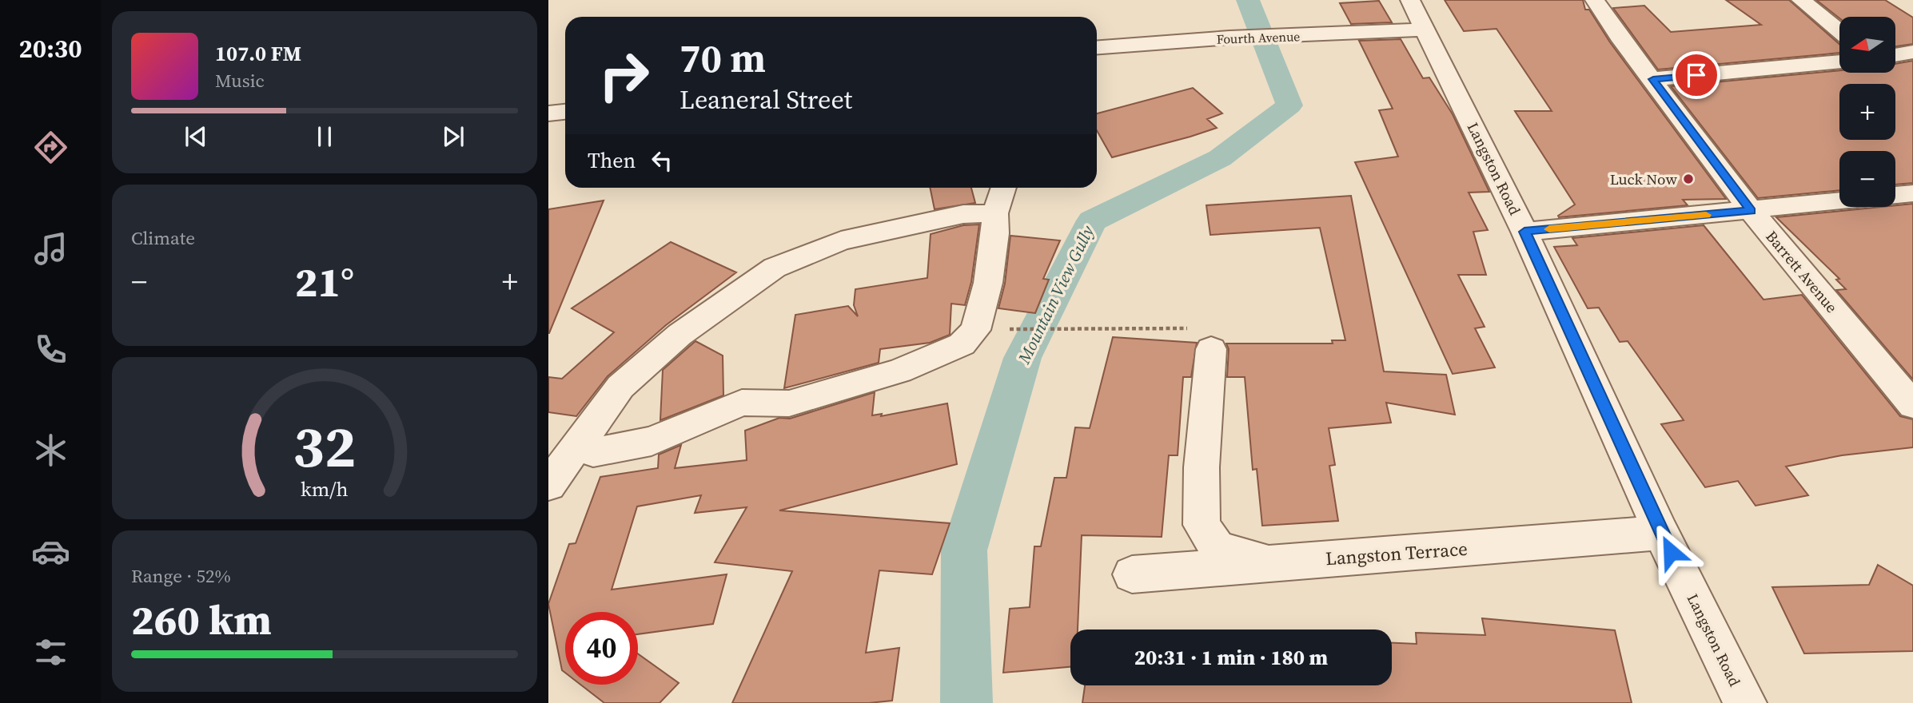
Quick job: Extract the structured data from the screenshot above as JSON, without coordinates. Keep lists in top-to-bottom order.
{
  "streets": {
    "street": [
      "Fourth Avenue",
      "Langston Road",
      "Barrett Avenue",
      "Langston Terrace"
    ]
  },
  "crossings": [
    ["Fourth Avenue", "Langston Road"],
    ["Langston Road", "Langston Terrace"]
  ],
  "water": ["Mountain View Gully"],
  "places": ["Luck Now"],
  "north": "left",
  "page": {
    "tabs": "20:30",
    "map_buttons": ["+", "−"],
    "turn": ["70 m", "Leaneral Street"],
    "song": ["107.0 FM", "Music"],
    "then": "Then",
    "tile": [
      "Climate",
      ["Range · 52%", "260 km"]
    ],
    "heat": ["−", "21°", "+"],
    "limit": "40",
    "trip": "20:31 · 1 min · 180 m",
    "gauge": ["32", "km/h"]
  }
}
